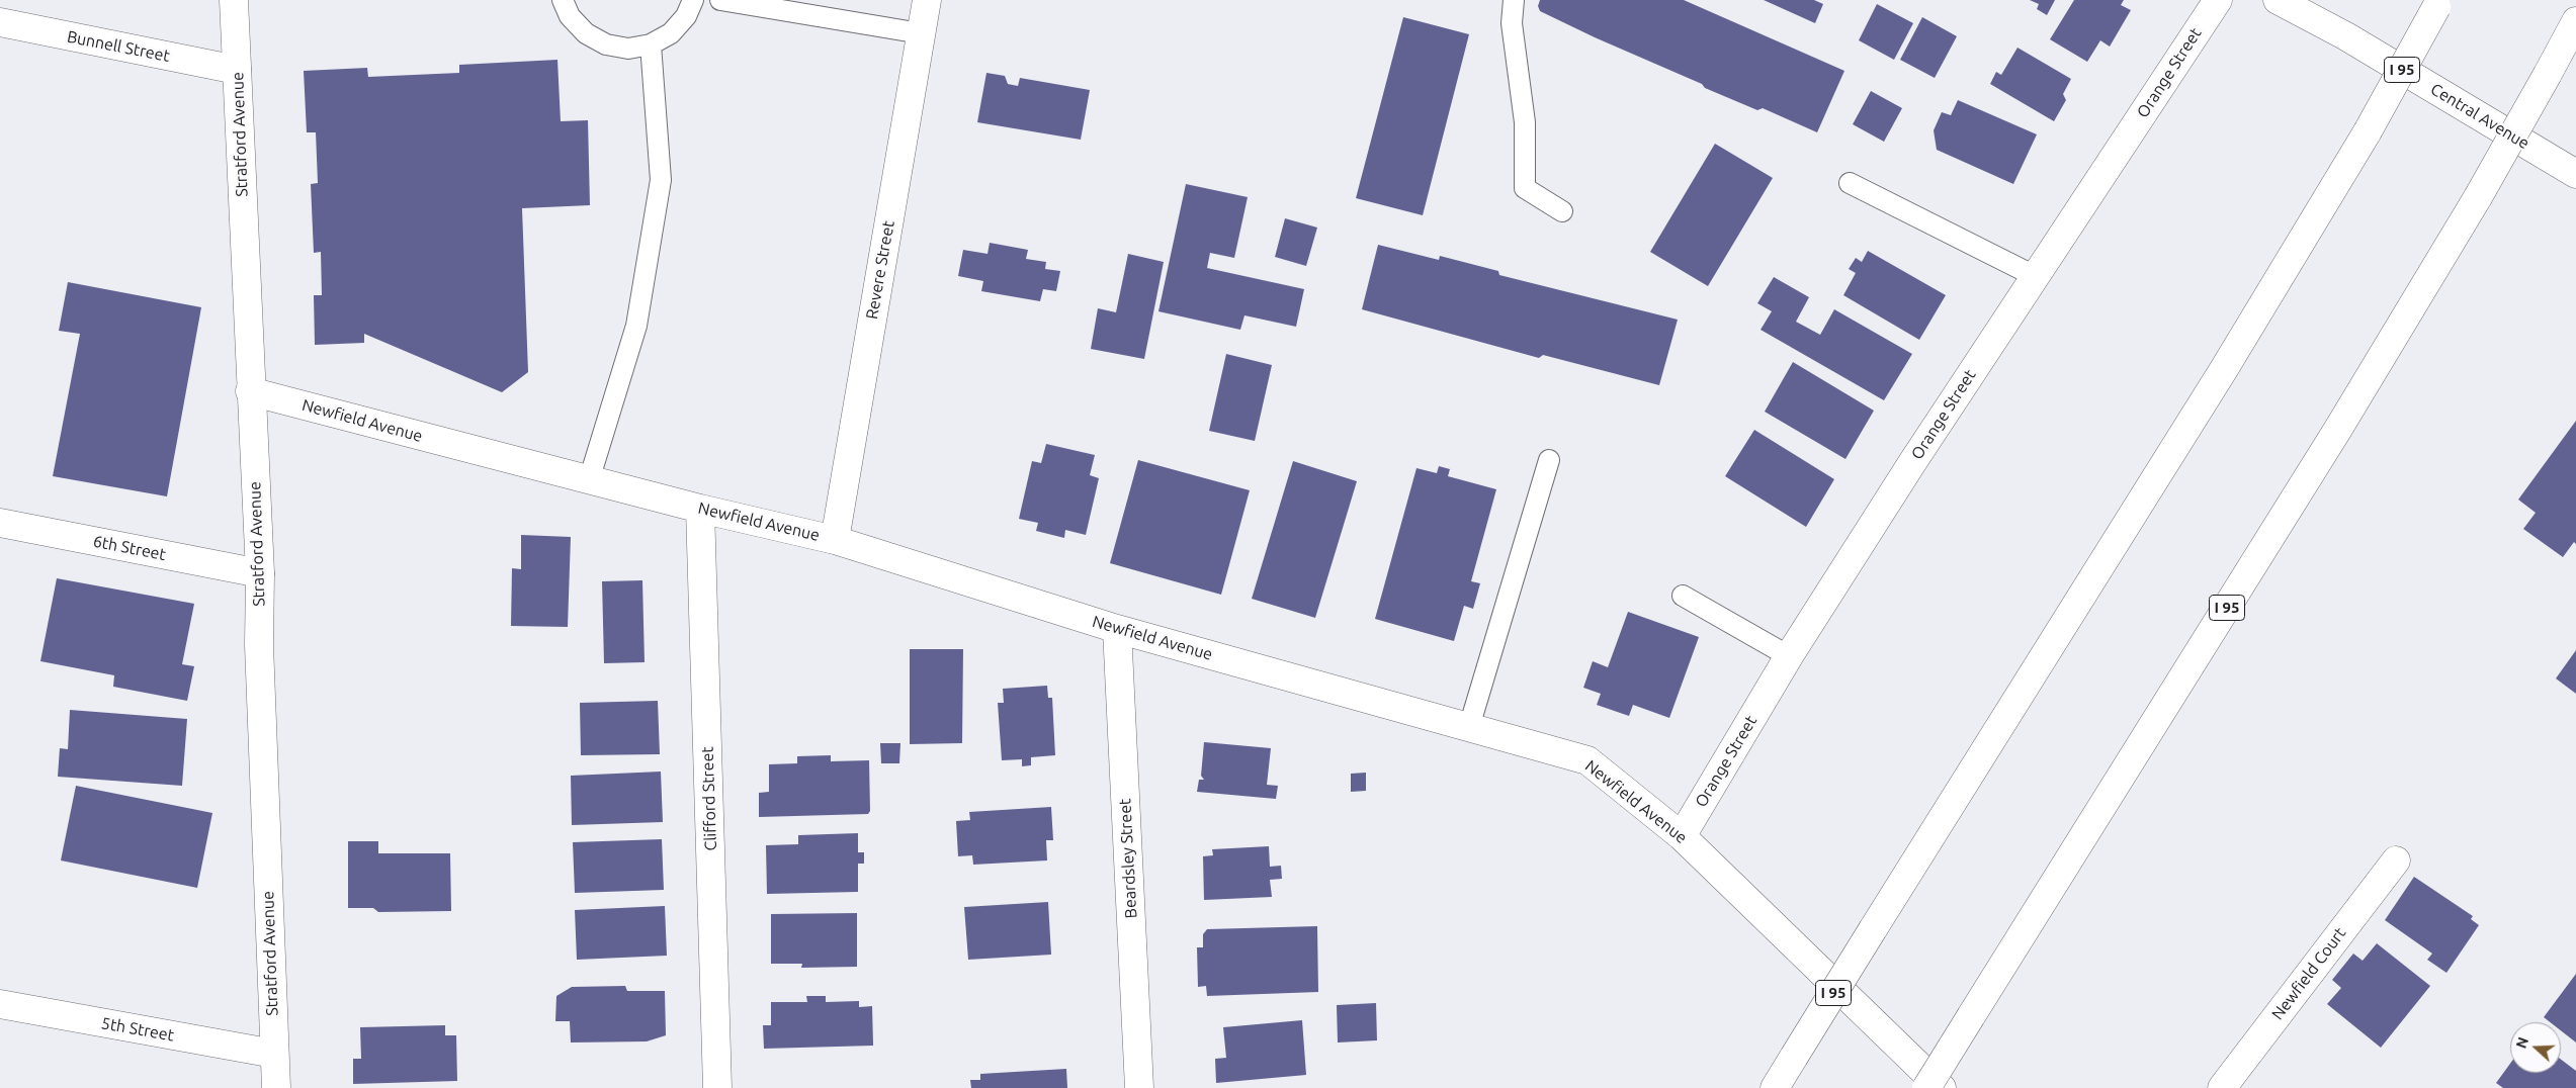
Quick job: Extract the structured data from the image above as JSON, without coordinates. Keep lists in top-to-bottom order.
{
  "streets": {
    "main road": [
      "Bunnell Street",
      "I 95",
      "Orange Street",
      "Central Avenue",
      "Stratford Avenue",
      "Revere Street",
      "Newfield Avenue",
      "6th Street",
      "Clifford Street",
      "Beardsley Street",
      "Newfield Court",
      "5th Street"
    ]
  },
  "crossings": [
    ["Bunnell Street", "Stratford Avenue"],
    ["Orange Street", "Newfield Avenue"],
    ["Stratford Avenue", "Newfield Avenue"],
    ["Stratford Avenue", "6th Street"],
    ["Stratford Avenue", "5th Street"],
    ["Revere Street", "Newfield Avenue"],
    ["Newfield Avenue", "Clifford Street"],
    ["Newfield Avenue", "Beardsley Street"]
  ],
  "north": "left"
}
